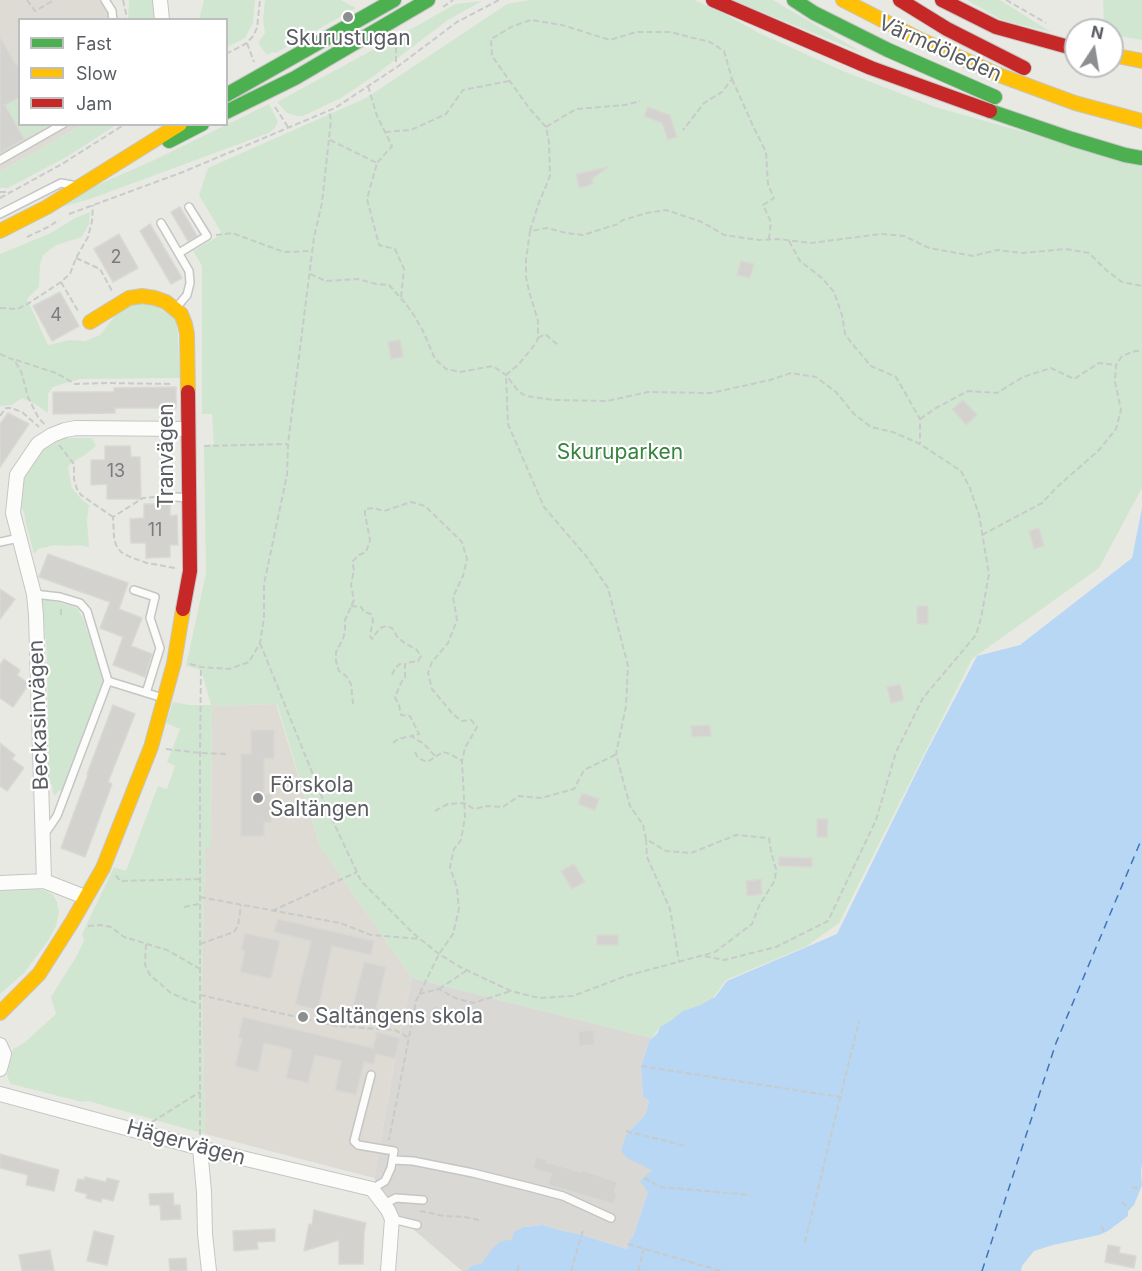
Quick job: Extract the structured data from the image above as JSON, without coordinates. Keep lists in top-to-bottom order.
{
  "streets": {
    "main road": ["Värmdöleden", "Tranvägen"],
    "street": ["Beckasinvägen", "Hägervägen"]
  },
  "crossings": [
    ["Tranvägen", "Beckasinvägen"]
  ],
  "parks": ["Skuruparken"],
  "places": ["Skurustugan", "Förskola Saltängen", "Saltängens skola"],
  "house_numbers": [
    "2",
    "4",
    "13",
    "11"
  ],
  "legend": ["Fast", "Slow", "Jam"],
  "north": "top"
}
